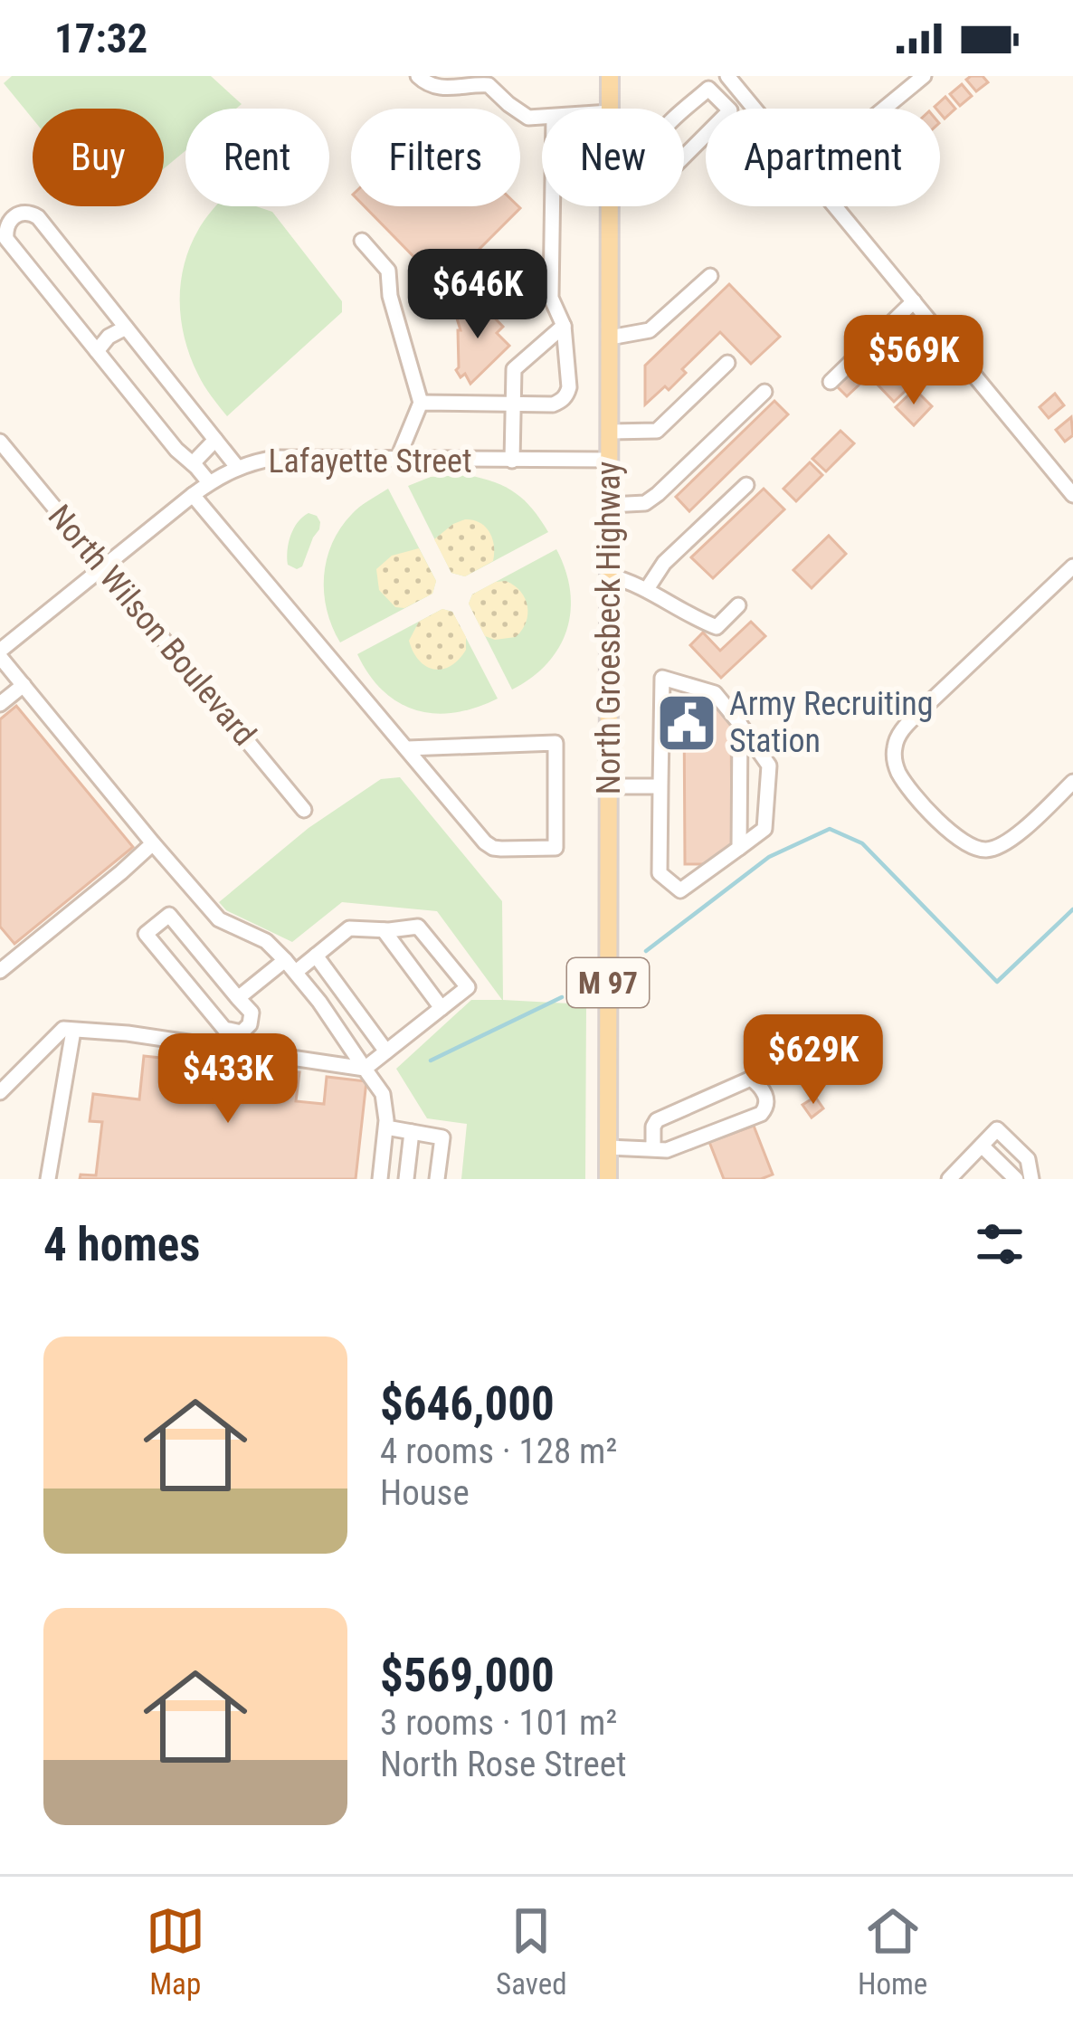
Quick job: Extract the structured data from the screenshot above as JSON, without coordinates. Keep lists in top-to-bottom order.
{
  "streets": {
    "main road": ["North Groesbeck Highway", "M 97"],
    "street": ["Lafayette Street", "North Wilson Boulevard"]
  },
  "crossings": [
    ["Lafayette Street", "North Wilson Boulevard"],
    ["Lafayette Street", "North Groesbeck Highway"]
  ],
  "places": {
    "public building": ["Army Recruiting Station"]
  },
  "page": {
    "status": "17:32",
    "chip": [
      "Buy",
      "Rent",
      "Filters",
      "New",
      "Apartment"
    ],
    "price": [
      "$646K",
      "$569K",
      "$629K",
      "$433K"
    ],
    "heading": "4 homes",
    "list": [
      {
        "name": "$646,000",
        "note": "4 rooms · 128 m² · House"
      },
      {
        "name": "$569,000",
        "note": "3 rooms · 101 m² · North Rose Street"
      }
    ],
    "tabs": ["Map", "Saved", "Home"]
  }
}
